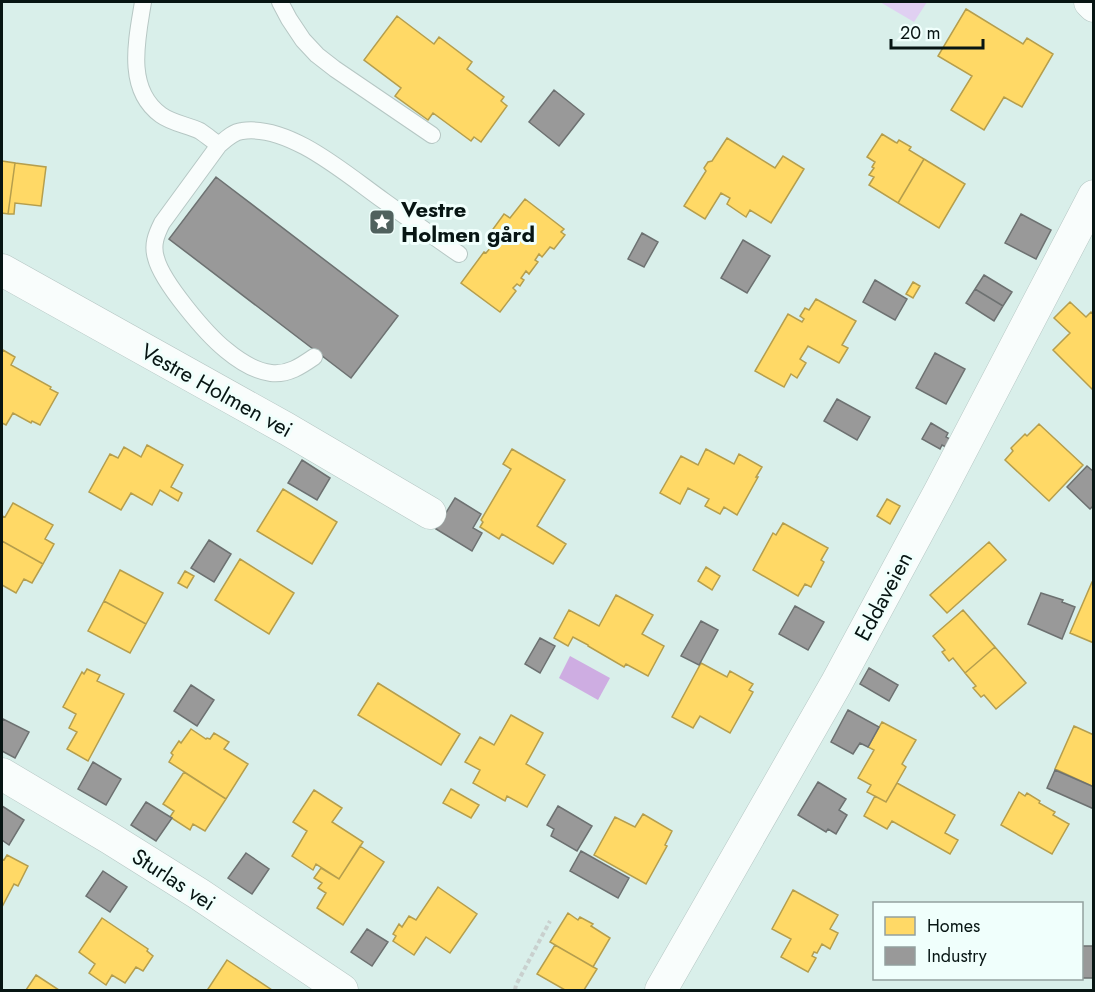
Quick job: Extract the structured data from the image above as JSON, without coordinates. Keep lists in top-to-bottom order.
{
  "streets": {
    "street": ["Vestre Holmen vei", "Eddaveien", "Sturlas vei"]
  },
  "places": {
    "place": ["Vestre Holmen gård"]
  },
  "legend": ["Homes", "Industry"],
  "scale_bar": "20 m"
}
